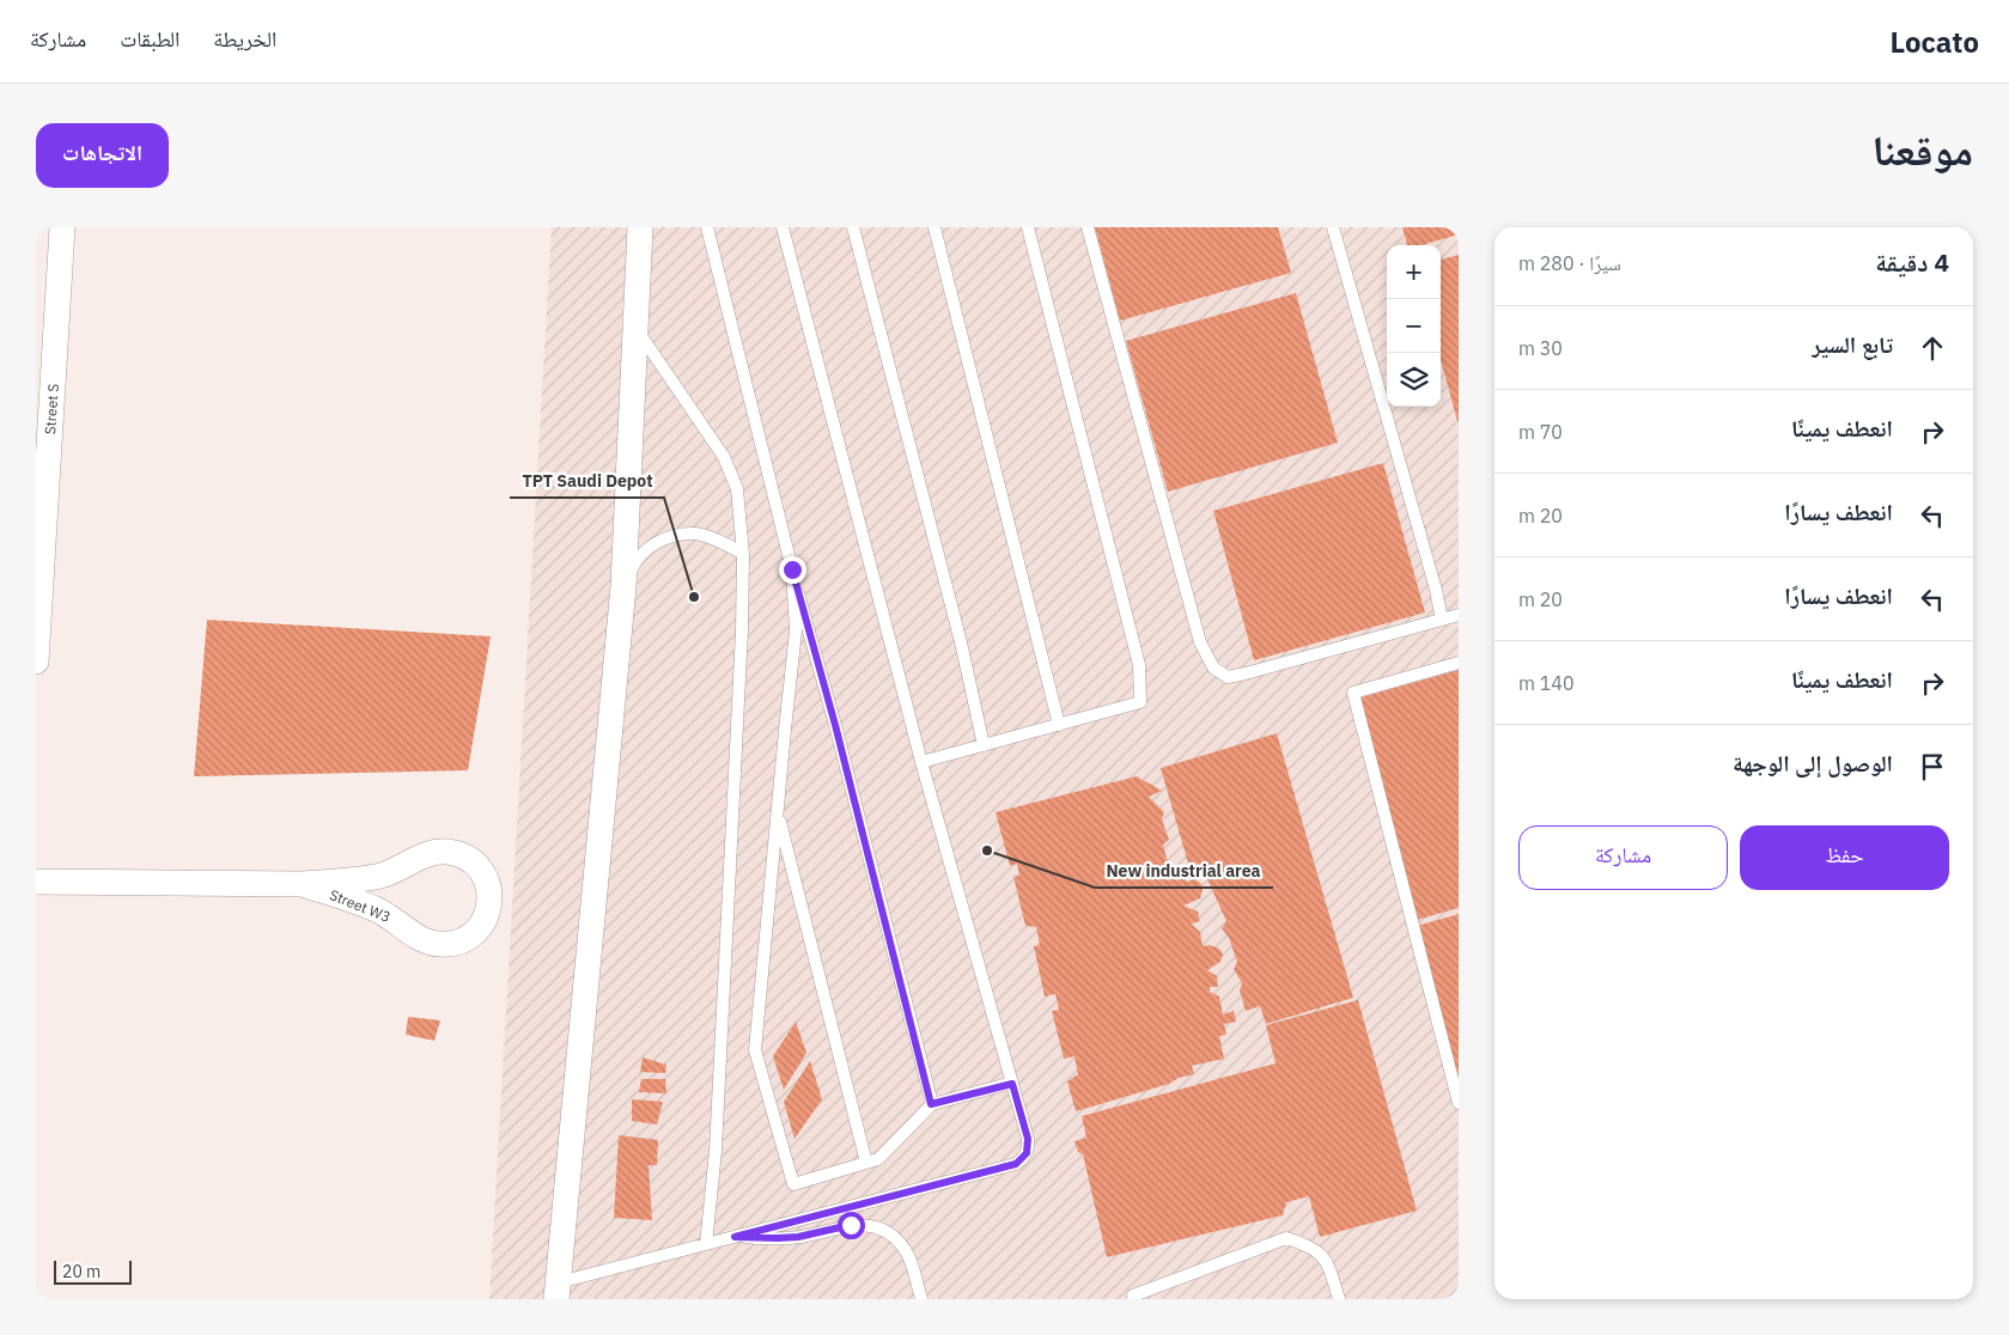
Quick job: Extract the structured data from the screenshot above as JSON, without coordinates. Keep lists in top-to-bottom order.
{
  "streets": {
    "street": ["Street S", "Street W3"]
  },
  "places": ["TPT Saudi Depot", "New industrial area"],
  "scale_bar": "20 m",
  "page": {
    "header": "Locato",
    "nav": ["الخريطة", "الطبقات", "مشاركة"],
    "title": "موقعنا",
    "buttons": [
      "الاتجاهات",
      ["حفظ", "مشاركة"]
    ],
    "heading": ["4 دقيقة", "سيرًا · 280 m"],
    "map_buttons": ["+", "−"],
    "list": [
      ["تابع السير", "30 m"],
      ["انعطف يمينًا", "70 m"],
      ["انعطف يسارًا", "20 m"],
      ["انعطف يسارًا", "20 m"],
      ["انعطف يمينًا", "140 m"],
      "الوصول إلى الوجهة"
    ],
    "scale": "20 m"
  }
}
